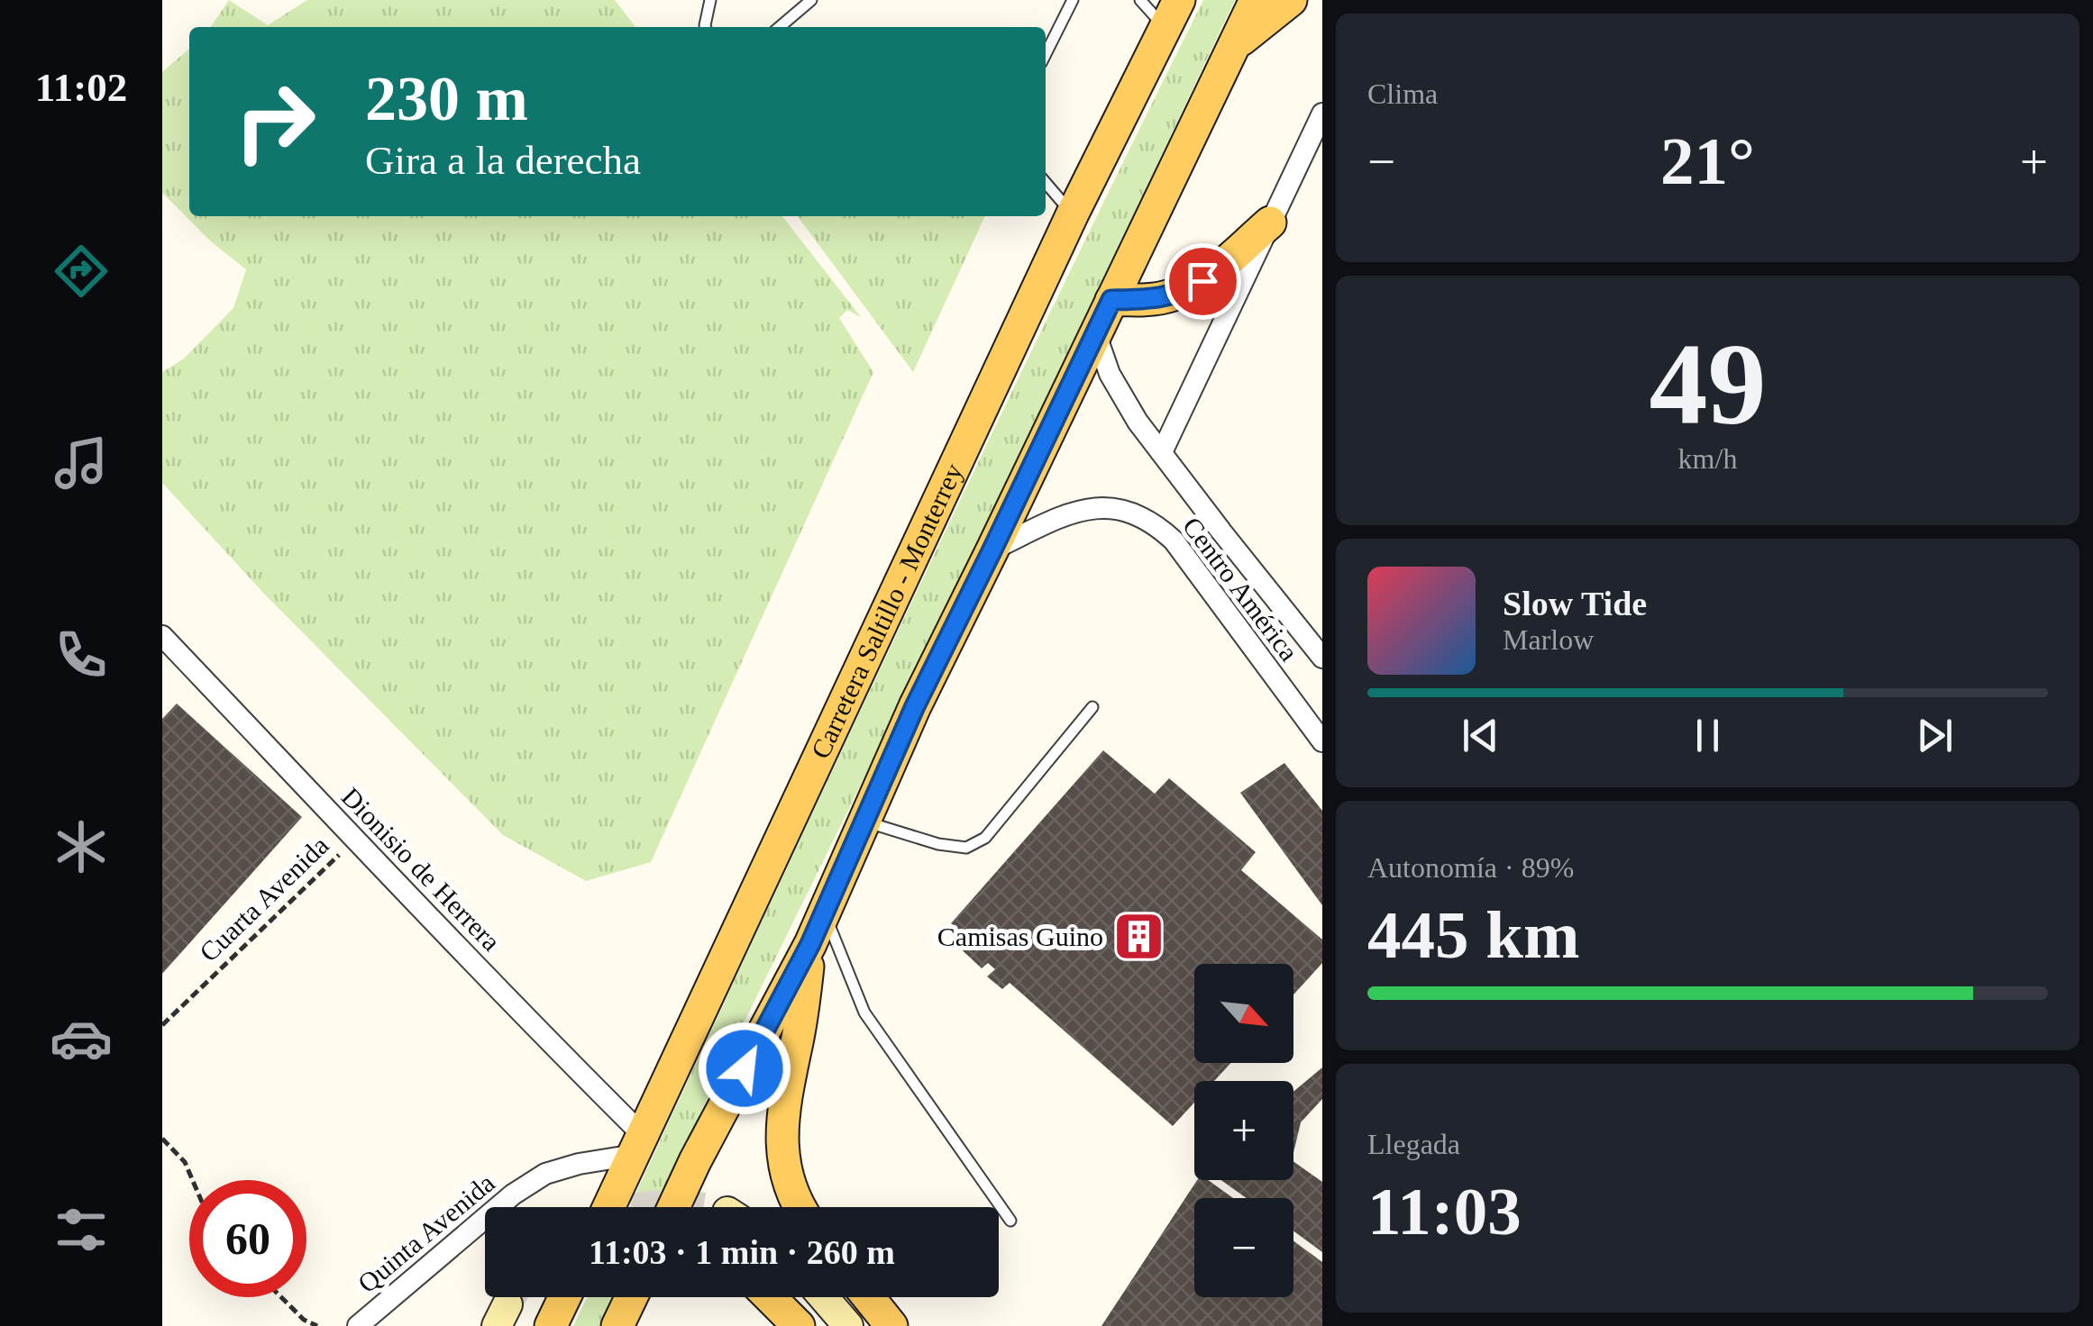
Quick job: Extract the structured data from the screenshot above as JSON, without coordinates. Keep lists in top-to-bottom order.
{
  "streets": {
    "main road": ["Carretera Saltillo - Monterrey"],
    "street": ["Centro América", "Dionisio de Herrera", "Quinta Avenida"],
    "path": ["Cuarta Avenida"]
  },
  "crossings": [
    ["Carretera Saltillo - Monterrey", "Dionisio de Herrera"],
    ["Carretera Saltillo - Monterrey", "Quinta Avenida"],
    ["Dionisio de Herrera", "Cuarta Avenida"],
    ["Dionisio de Herrera", "Quinta Avenida"]
  ],
  "places": {
    "building": ["Camisas Guino"]
  },
  "north": "bottom right",
  "page": {
    "tabs": "11:02",
    "tile": [
      "Clima",
      ["49", "km/h"],
      ["Autonomía · 89%", "445 km"],
      ["Llegada", "11:03"]
    ],
    "turn": ["230 m", "Gira a la derecha"],
    "heat": ["−", "21°", "+"],
    "song": ["Slow Tide", "Marlow"],
    "map_buttons": ["+", "−"],
    "limit": "60",
    "trip": "11:03 · 1 min · 260 m"
  }
}
